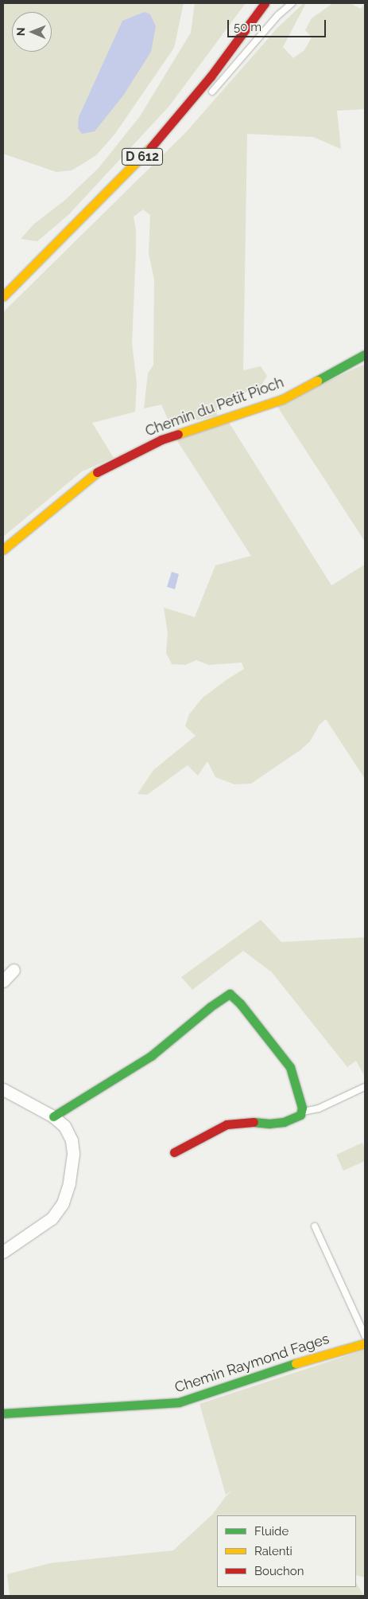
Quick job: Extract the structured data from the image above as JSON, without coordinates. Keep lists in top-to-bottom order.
{
  "streets": {
    "main road": ["D 612", "Chemin du Petit Pioch", "Chemin Raymond Fages"]
  },
  "legend": ["Fluide", "Ralenti", "Bouchon"],
  "scale_bar": "50 m",
  "north": "left"
}
